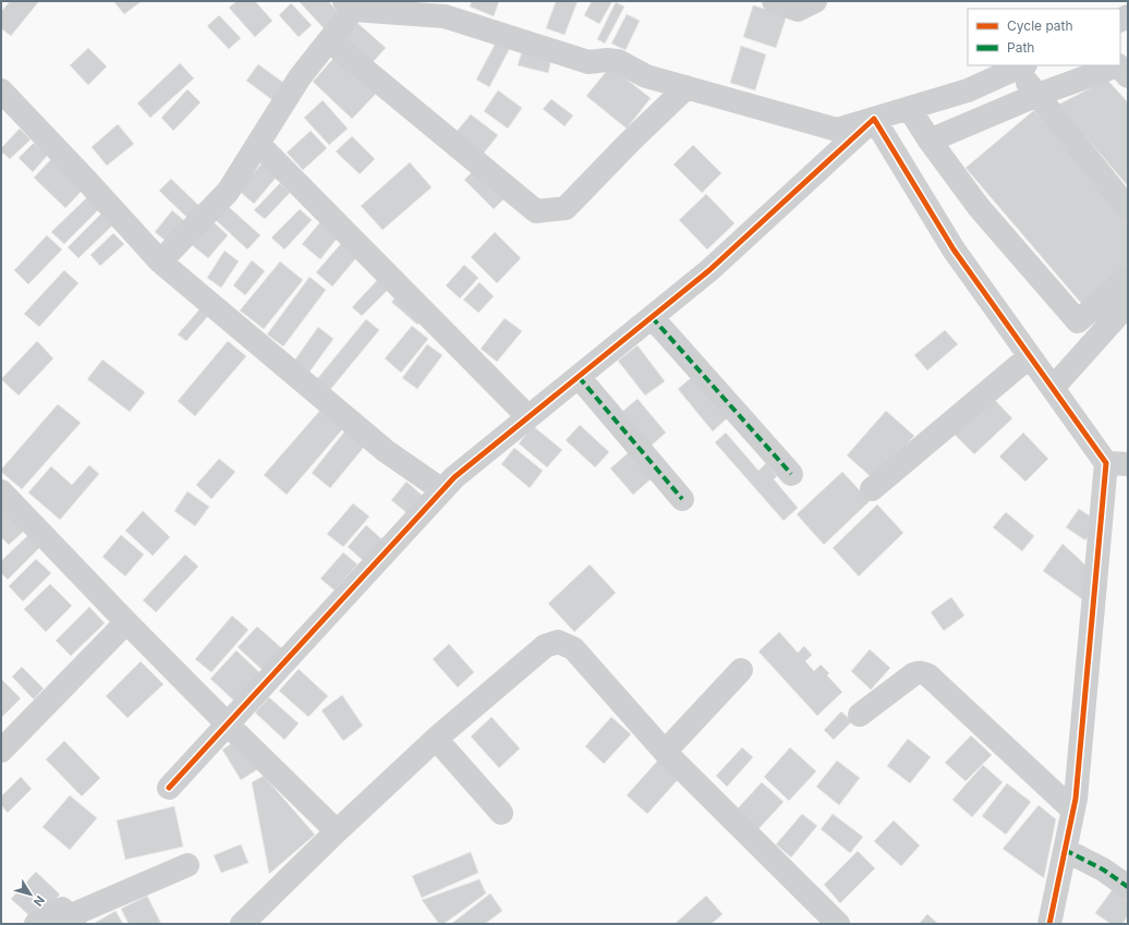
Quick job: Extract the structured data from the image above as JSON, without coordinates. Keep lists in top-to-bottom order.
{
  "legend": ["Cycle path", "Path"],
  "north": "bottom right"
}
